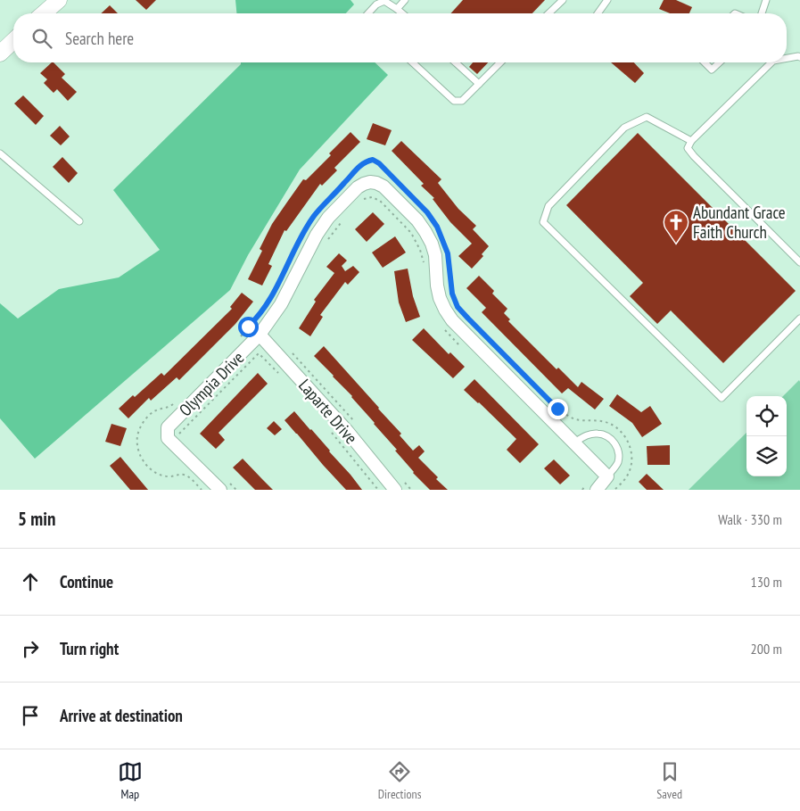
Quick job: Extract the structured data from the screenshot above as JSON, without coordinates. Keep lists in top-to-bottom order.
{
  "streets": {
    "street": ["Olympia Drive", "Laparte Drive"]
  },
  "crossings": [
    ["Olympia Drive", "Laparte Drive"]
  ],
  "places": {
    "church": ["Abundant Grace Faith Church"]
  },
  "page": {
    "search": "Search here",
    "heading": ["5 min", "Walk · 330 m"],
    "list": [
      ["Continue", "130 m"],
      ["Turn right", "200 m"],
      "Arrive at destination"
    ],
    "nav": ["Map", "Directions", "Saved"]
  }
}
